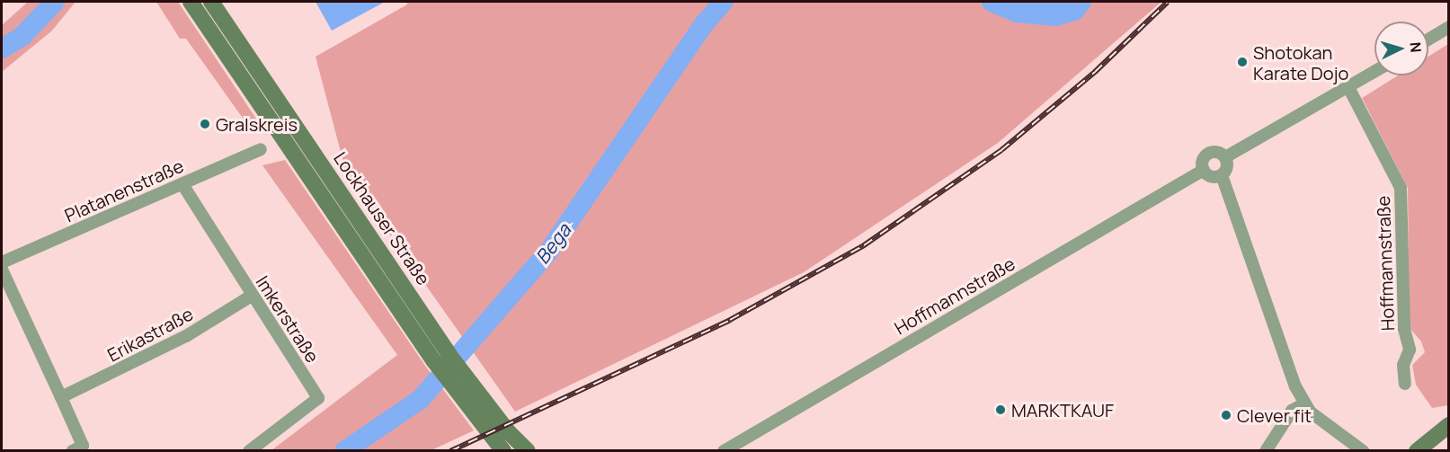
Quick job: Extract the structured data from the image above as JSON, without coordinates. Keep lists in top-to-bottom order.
{
  "streets": {
    "main road": ["Lockhauser Straße"],
    "street": [
      "Platanenstraße",
      "Hoffmannstraße",
      "Imkerstraße",
      "Erikastraße"
    ]
  },
  "crossings": [
    ["Platanenstraße", "Imkerstraße"],
    ["Imkerstraße", "Erikastraße"]
  ],
  "water": ["Bega"],
  "places": [
    "Shotokan Karate Dojo",
    "Gralskreis",
    "MARKTKAUF",
    "Clever fit"
  ],
  "north": "right"
}
